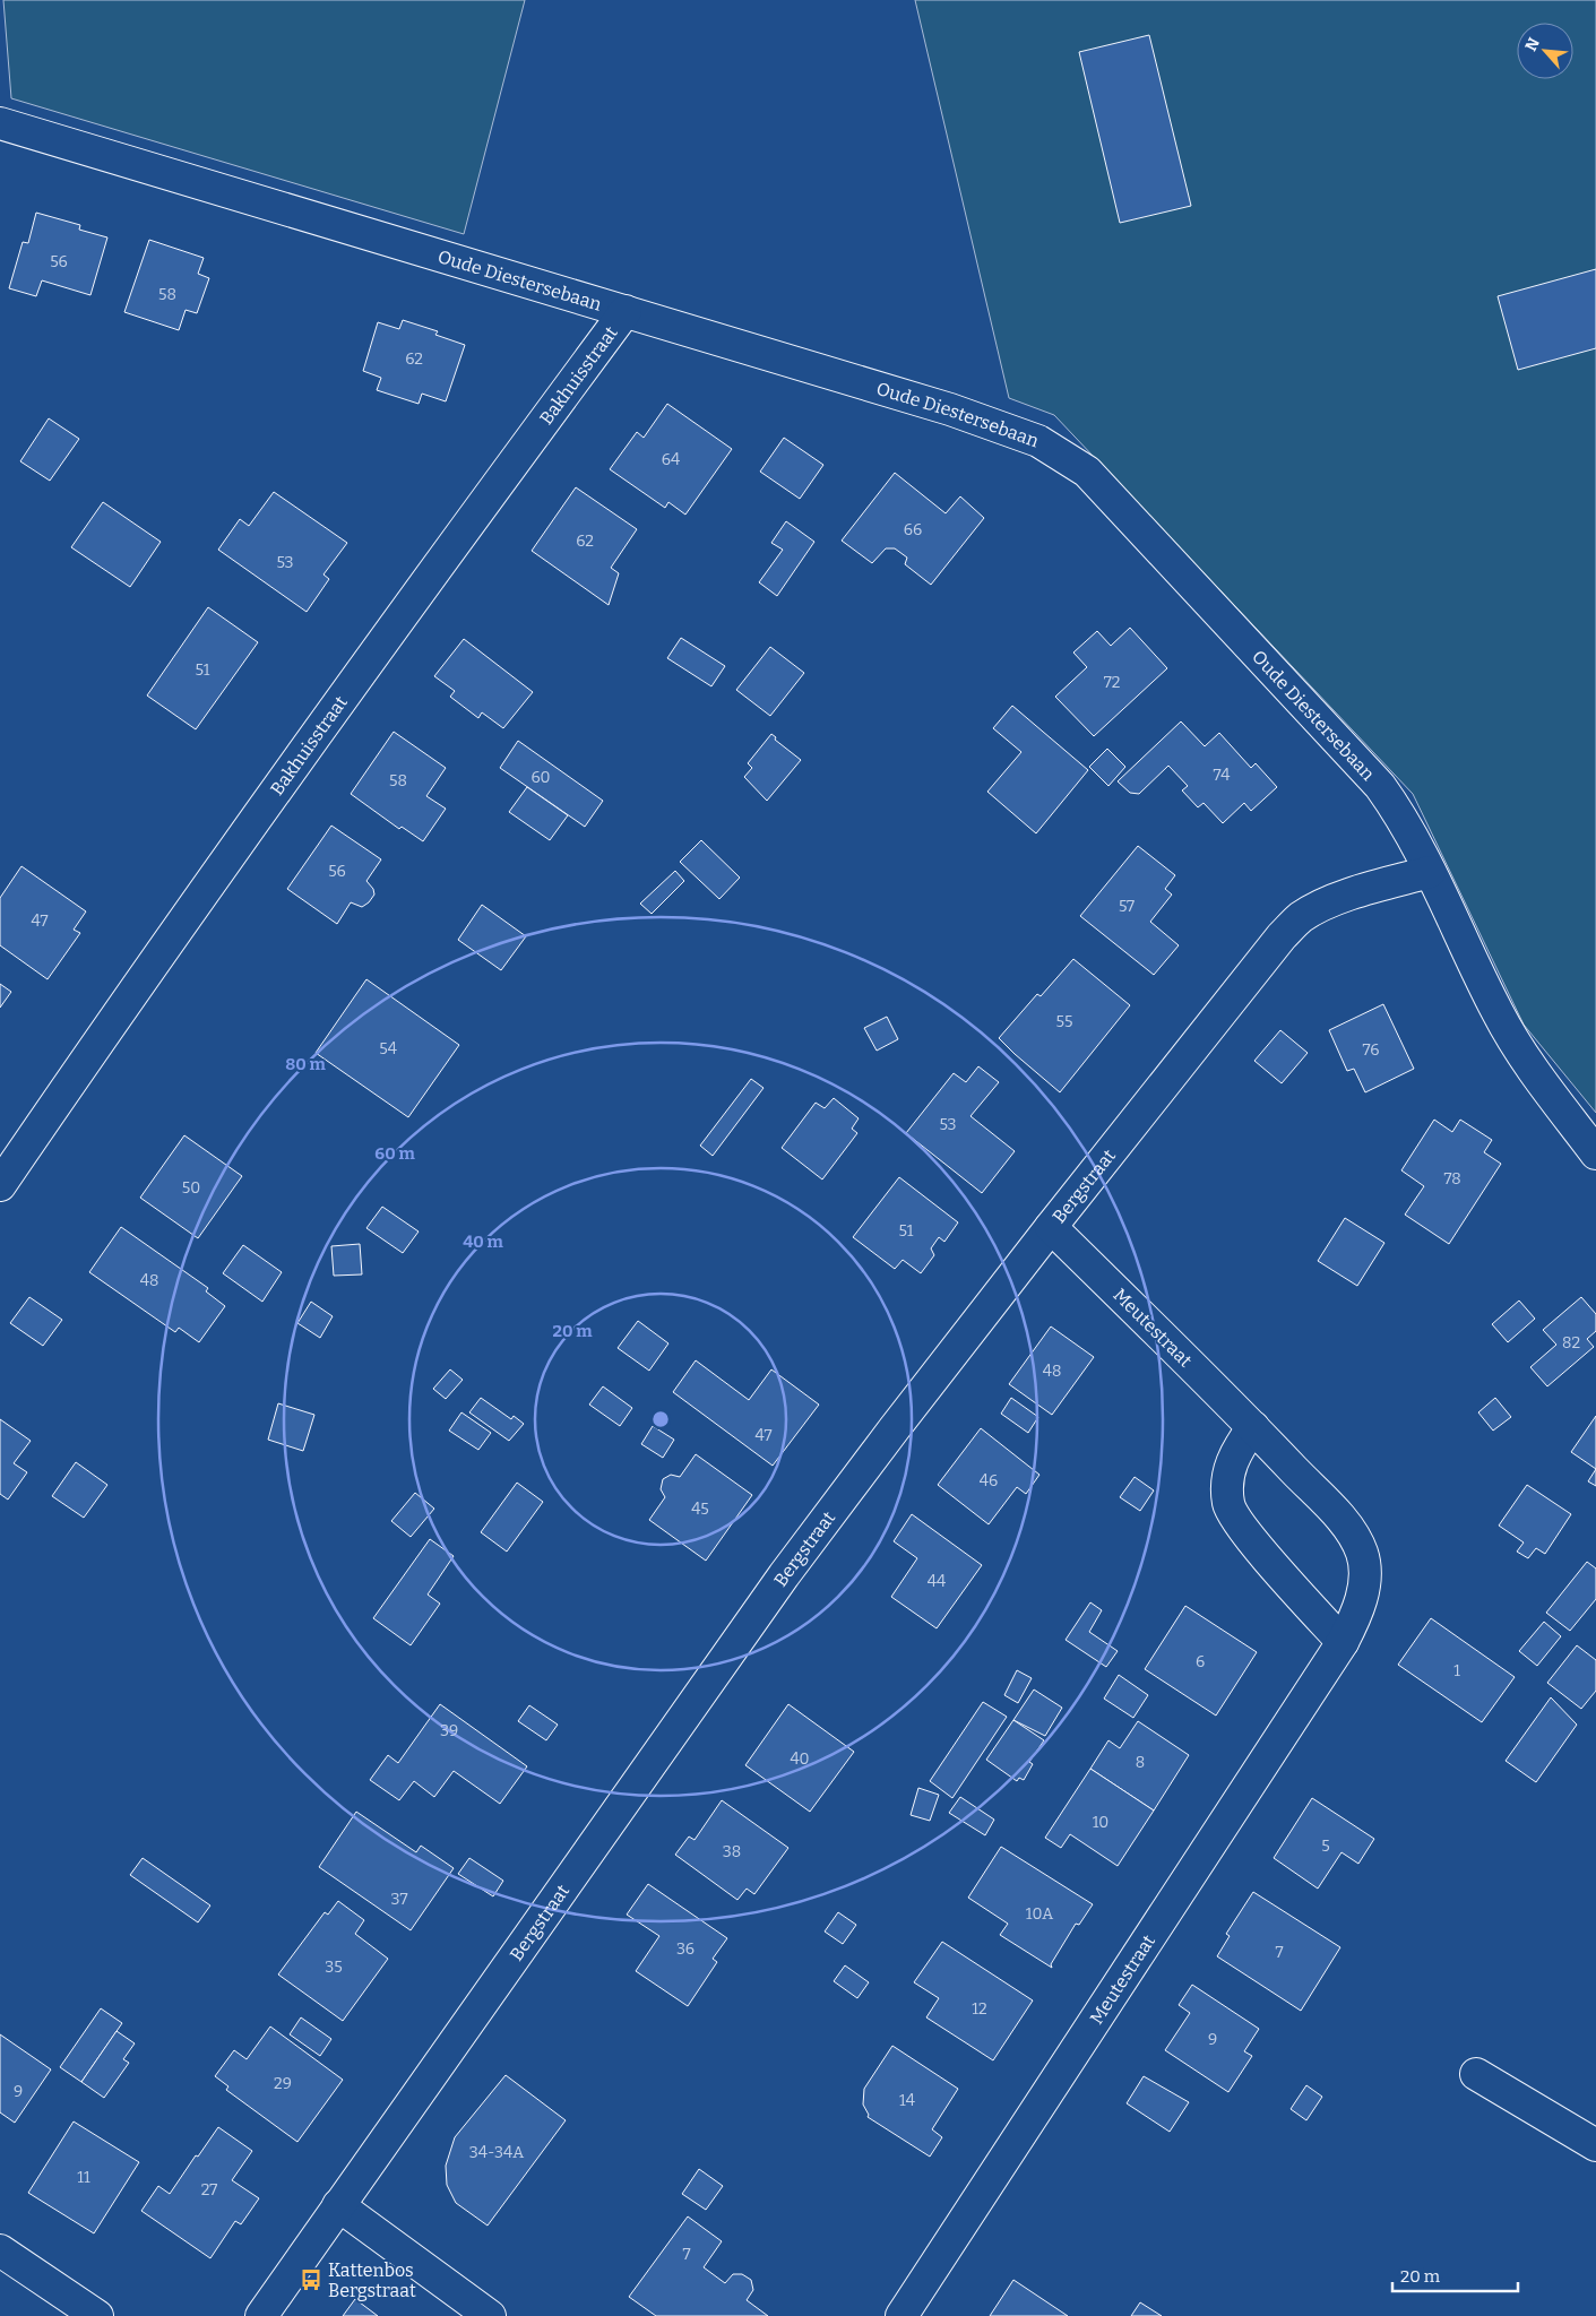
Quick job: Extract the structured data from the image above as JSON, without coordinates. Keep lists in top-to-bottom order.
{
  "streets": {
    "street": [
      "Oude Diestersebaan",
      "Bakhuisstraat",
      "Bergstraat",
      "Meutestraat"
    ]
  },
  "crossings": [
    ["Oude Diestersebaan", "Bakhuisstraat"],
    ["Oude Diestersebaan", "Bergstraat"],
    ["Bergstraat", "Meutestraat"]
  ],
  "places": {
    "bus stop": ["Kattenbos Bergstraat"]
  },
  "house_numbers": [
    "56",
    "58",
    "62",
    "64",
    "66",
    "62",
    "53",
    "51",
    "72",
    "74",
    "60",
    "58",
    "56",
    "57",
    "47",
    "55",
    "54",
    "76",
    "53",
    "78",
    "50",
    "51",
    "48",
    "82",
    "48",
    "47",
    "46",
    "45",
    "44",
    "6",
    "1",
    "39",
    "40",
    "8",
    "10",
    "5",
    "38",
    "37",
    "10A",
    "36",
    "7",
    "35",
    "12",
    "9",
    "29",
    "9",
    "14",
    "34-34A",
    "11",
    "27",
    "7"
  ],
  "scale_bar": "20 m",
  "north": "top left",
  "rings": [
    "80 m",
    "60 m",
    "40 m",
    "20 m"
  ]
}
